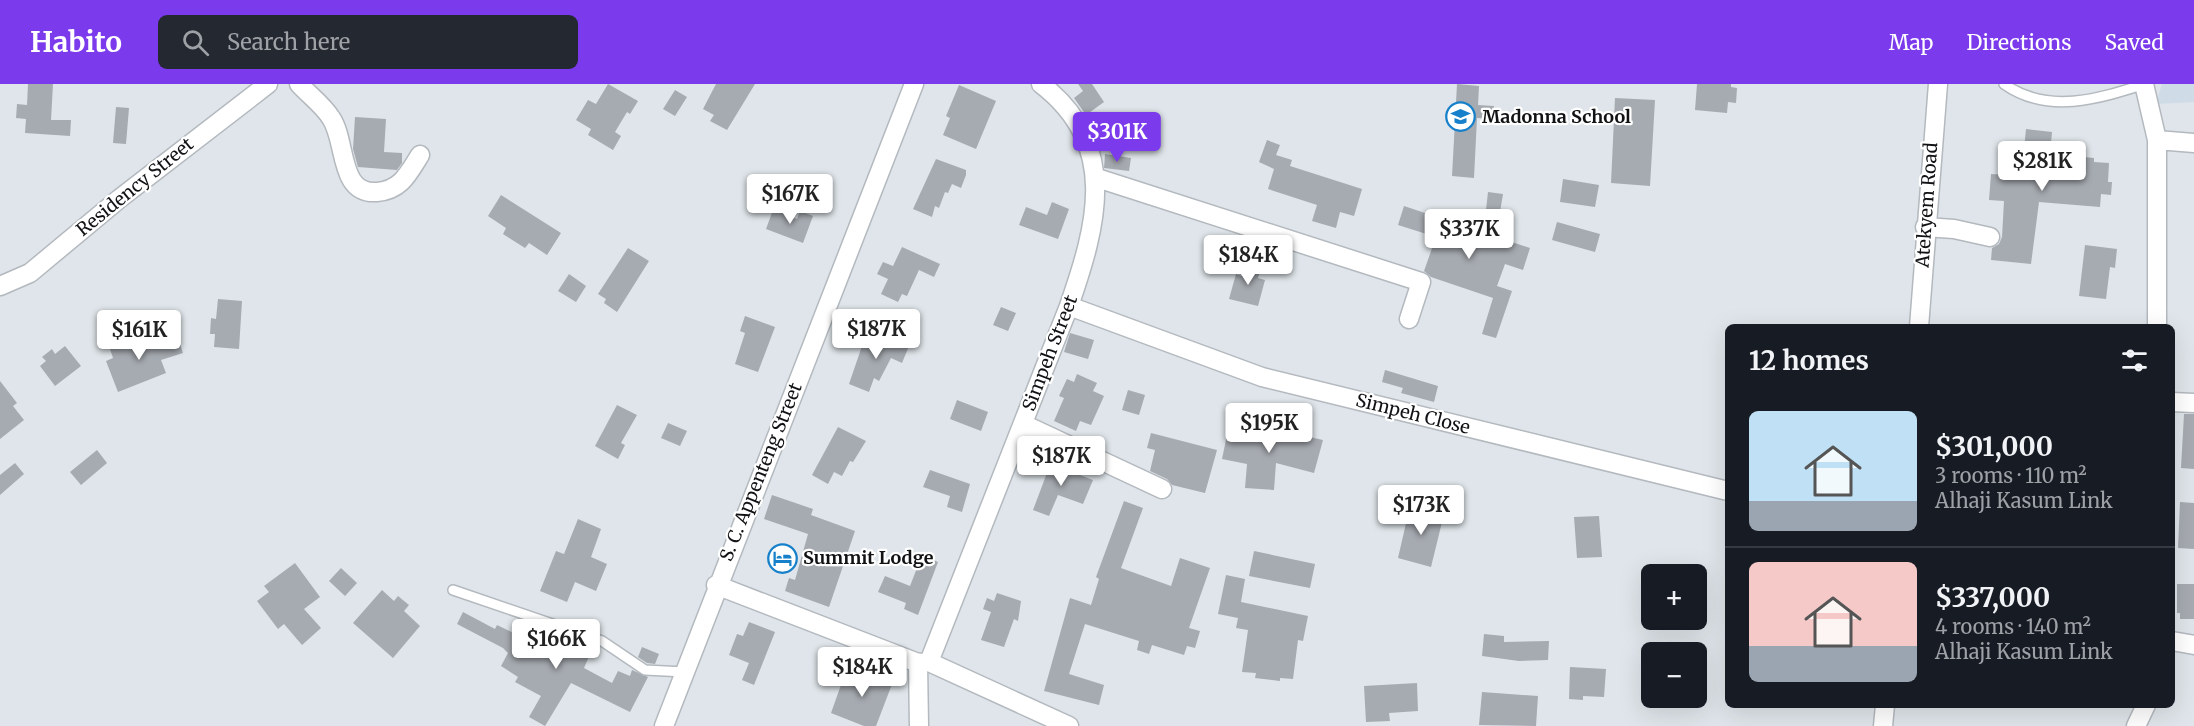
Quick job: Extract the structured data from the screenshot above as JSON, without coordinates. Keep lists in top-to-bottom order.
{
  "streets": {
    "street": [
      "Residency Street",
      "Atekyem Road",
      "Simpeh Street",
      "Simpeh Close",
      "S. C. Appenteng Street"
    ]
  },
  "crossings": [
    ["Simpeh Street", "Simpeh Close"]
  ],
  "places": {
    "school or university": ["Madonna School"],
    "hotel": ["Summit Lodge"]
  },
  "page": {
    "header": "Habito",
    "search": "Search here",
    "nav": ["Map", "Directions", "Saved"],
    "price": [
      "$301K",
      "$281K",
      "$167K",
      "$337K",
      "$184K",
      "$187K",
      "$161K",
      "$195K",
      "$187K",
      "$173K",
      "$166K",
      "$184K"
    ],
    "heading": "12 homes",
    "list": [
      {
        "name": "$301,000",
        "note": "3 rooms · 110 m² · Alhaji Kasum Link"
      },
      {
        "name": "$337,000",
        "note": "4 rooms · 140 m² · Alhaji Kasum Link"
      }
    ],
    "map_buttons": ["+", "−"]
  }
}
